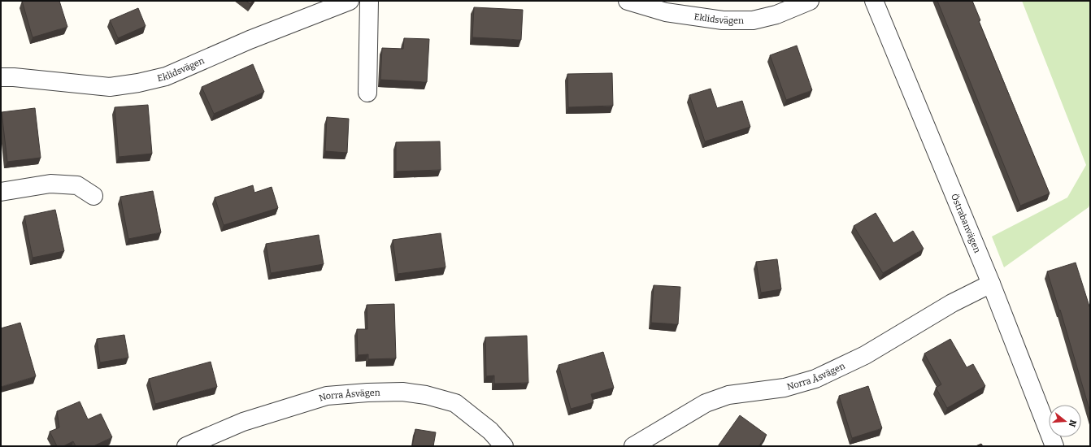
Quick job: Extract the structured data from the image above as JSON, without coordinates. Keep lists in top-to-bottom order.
{
  "streets": {
    "street": ["Eklidsvägen", "Östrabanvägen", "Norra Åsvägen"]
  },
  "crossings": [
    ["Östrabanvägen", "Norra Åsvägen"]
  ],
  "north": "right"
}
